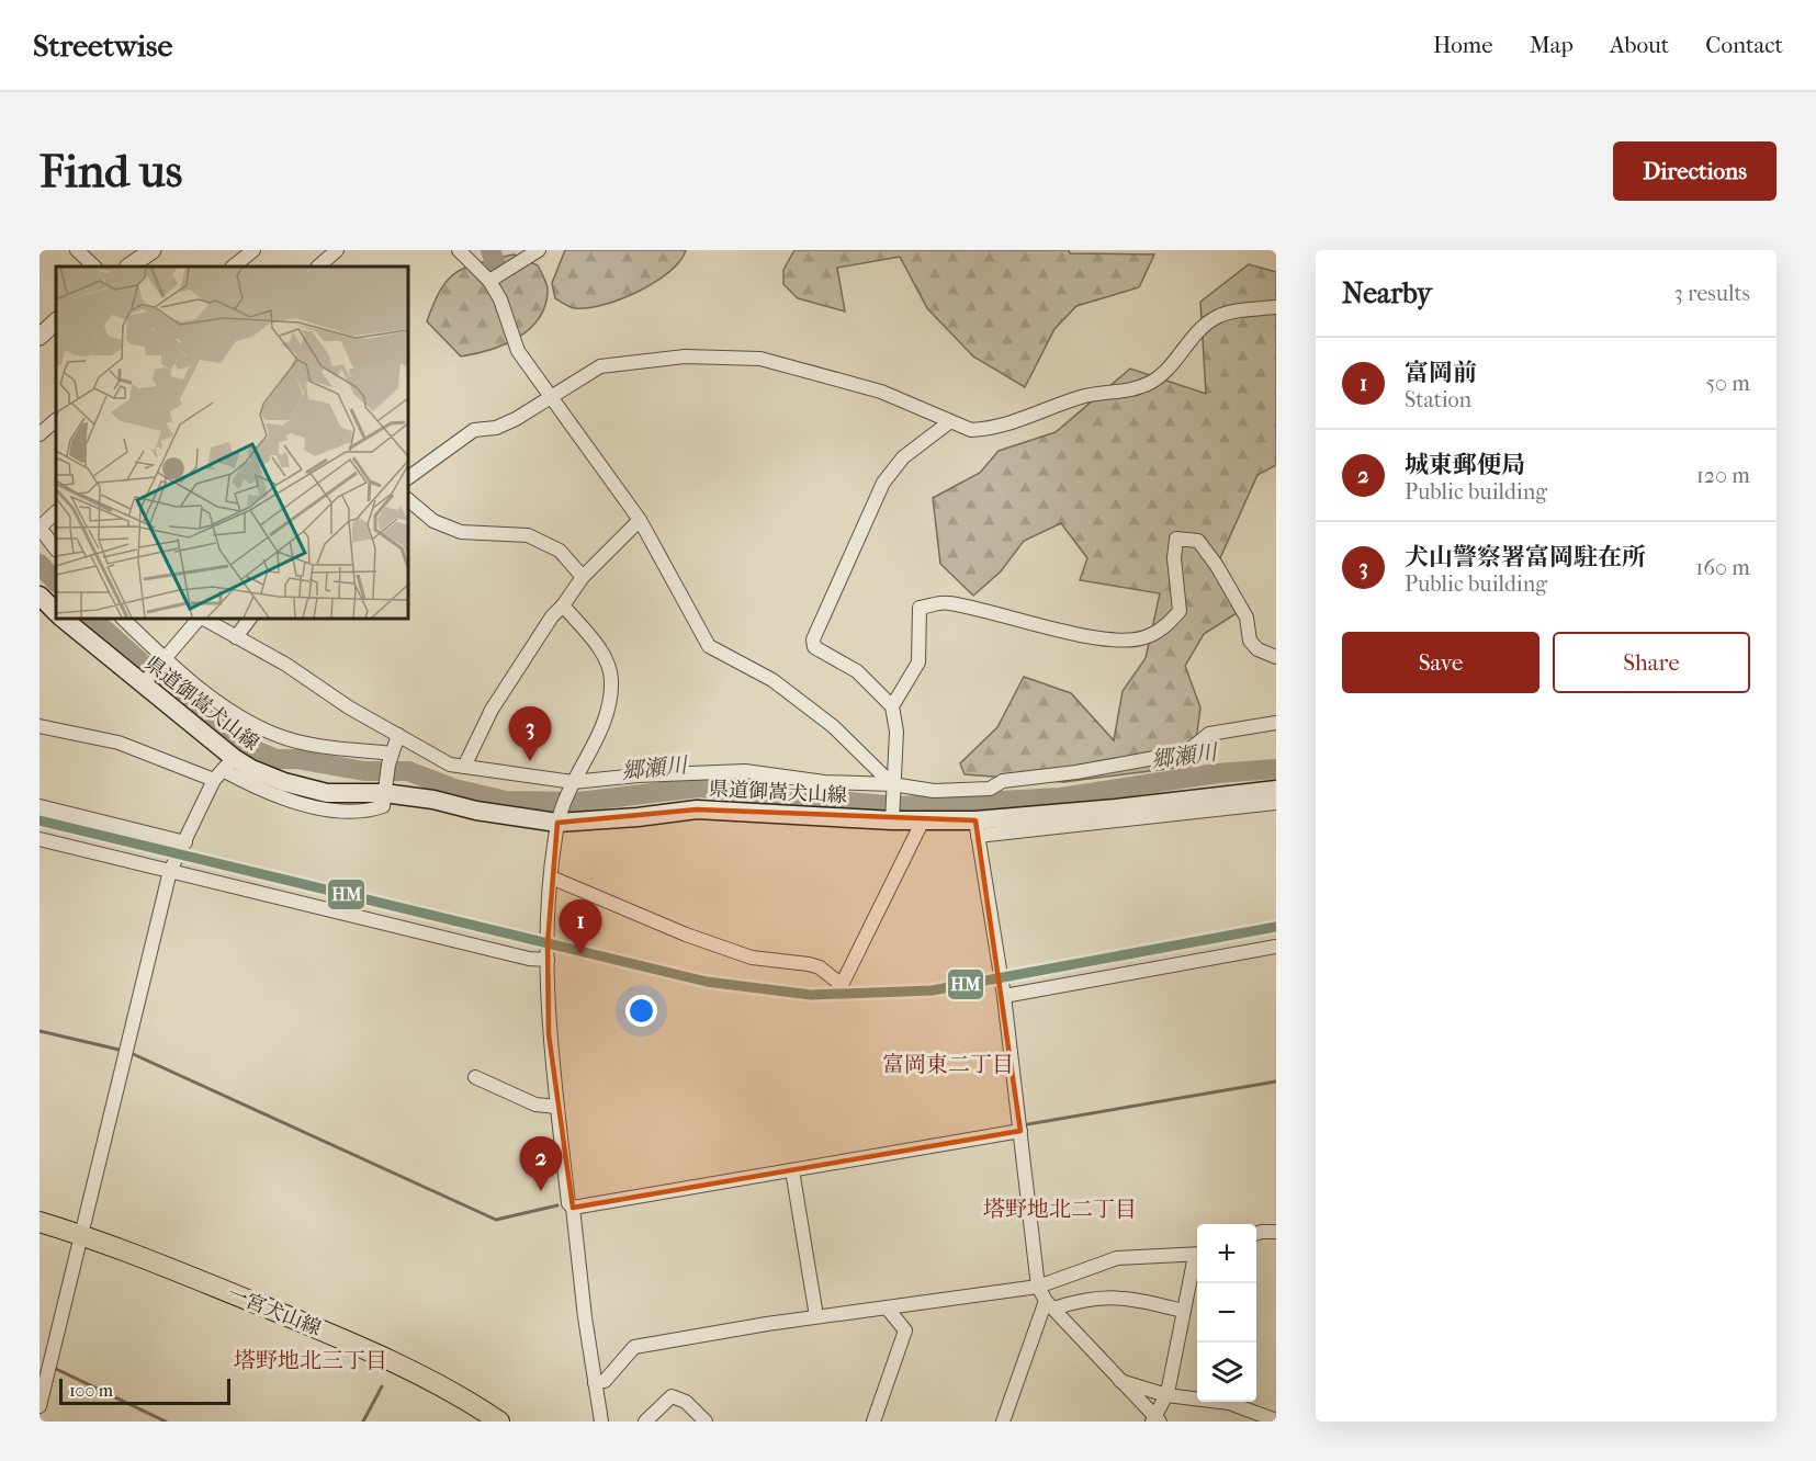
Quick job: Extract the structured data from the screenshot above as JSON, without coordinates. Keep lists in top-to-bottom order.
{
  "streets": {
    "main road": ["県道御嵩犬山線", "一宮犬山線"]
  },
  "districts": ["富岡東二丁目", "塔野地北二丁目", "塔野地北三丁目"],
  "water": ["郷瀬川"],
  "lines": ["transit line HM"],
  "scale_bar": "100 m",
  "page": {
    "header": "Streetwise",
    "nav": [
      "Home",
      "Map",
      "About",
      "Contact"
    ],
    "buttons": [
      "Directions",
      ["Save", "Share"]
    ],
    "title": "Find us",
    "heading": ["Nearby", "3 results"],
    "list": [
      {
        "mark": "1",
        "name": "富岡前",
        "note": "Station",
        "value": "50 m"
      },
      {
        "mark": "2",
        "name": "城東郵便局",
        "note": "Public building",
        "value": "120 m"
      },
      {
        "mark": "3",
        "name": "犬山警察署富岡駐在所",
        "note": "Public building",
        "value": "160 m"
      }
    ],
    "pins": ["3", "1", "2"],
    "map_buttons": ["+", "−"],
    "scale": "100 m"
  }
}
